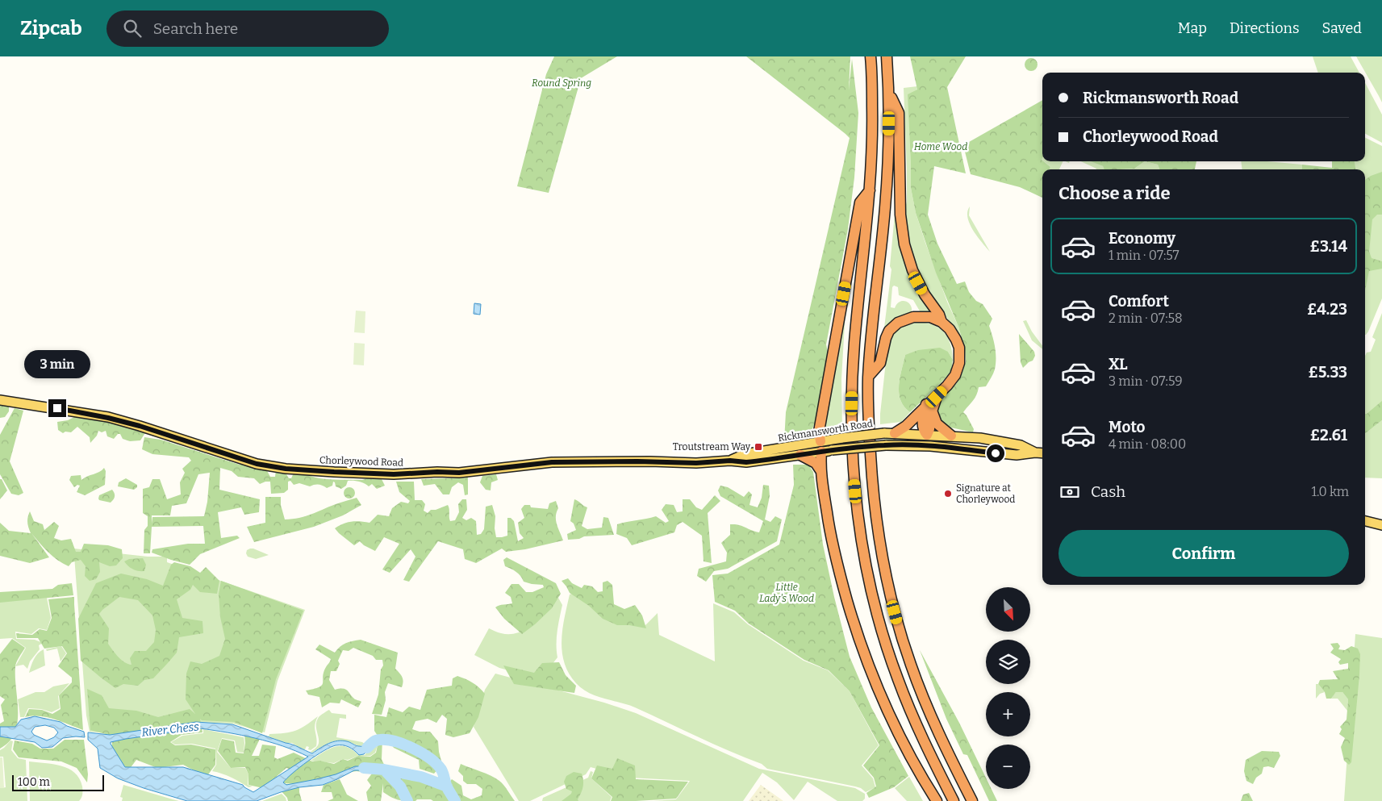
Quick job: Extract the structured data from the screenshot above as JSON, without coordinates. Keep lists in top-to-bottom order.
{
  "streets": {
    "main road": ["Rickmansworth Road", "Chorleywood Road"]
  },
  "crossings": [
    ["Rickmansworth Road", "Chorleywood Road"]
  ],
  "water": ["River Chess"],
  "parks": ["Round Spring", "Home Wood", "Little Lady's Wood"],
  "places": {
    "transit": ["Troutstream Way"],
    "other": ["Signature at Chorleywood"]
  },
  "scale_bar": "100 m",
  "north": "bottom right",
  "page": {
    "header": "Zipcab",
    "search": "Search here",
    "nav": ["Map", "Directions", "Saved"],
    "banner": ["Rickmansworth Road", "Chorleywood Road"],
    "heading": "Choose a ride",
    "list": [
      {
        "name": "Economy",
        "note": "1 min · 07:57",
        "value": "£3.14"
      },
      {
        "name": "Comfort",
        "note": "2 min · 07:58",
        "value": "£4.23"
      },
      {
        "name": "XL",
        "note": "3 min · 07:59",
        "value": "£5.33"
      },
      {
        "name": "Moto",
        "note": "4 min · 08:00",
        "value": "£2.61"
      }
    ],
    "bubble": "3 min",
    "pay": ["Cash", "1.0 km"],
    "buttons": "Confirm",
    "map_buttons": ["+", "−"],
    "scale": "100 m"
  }
}
